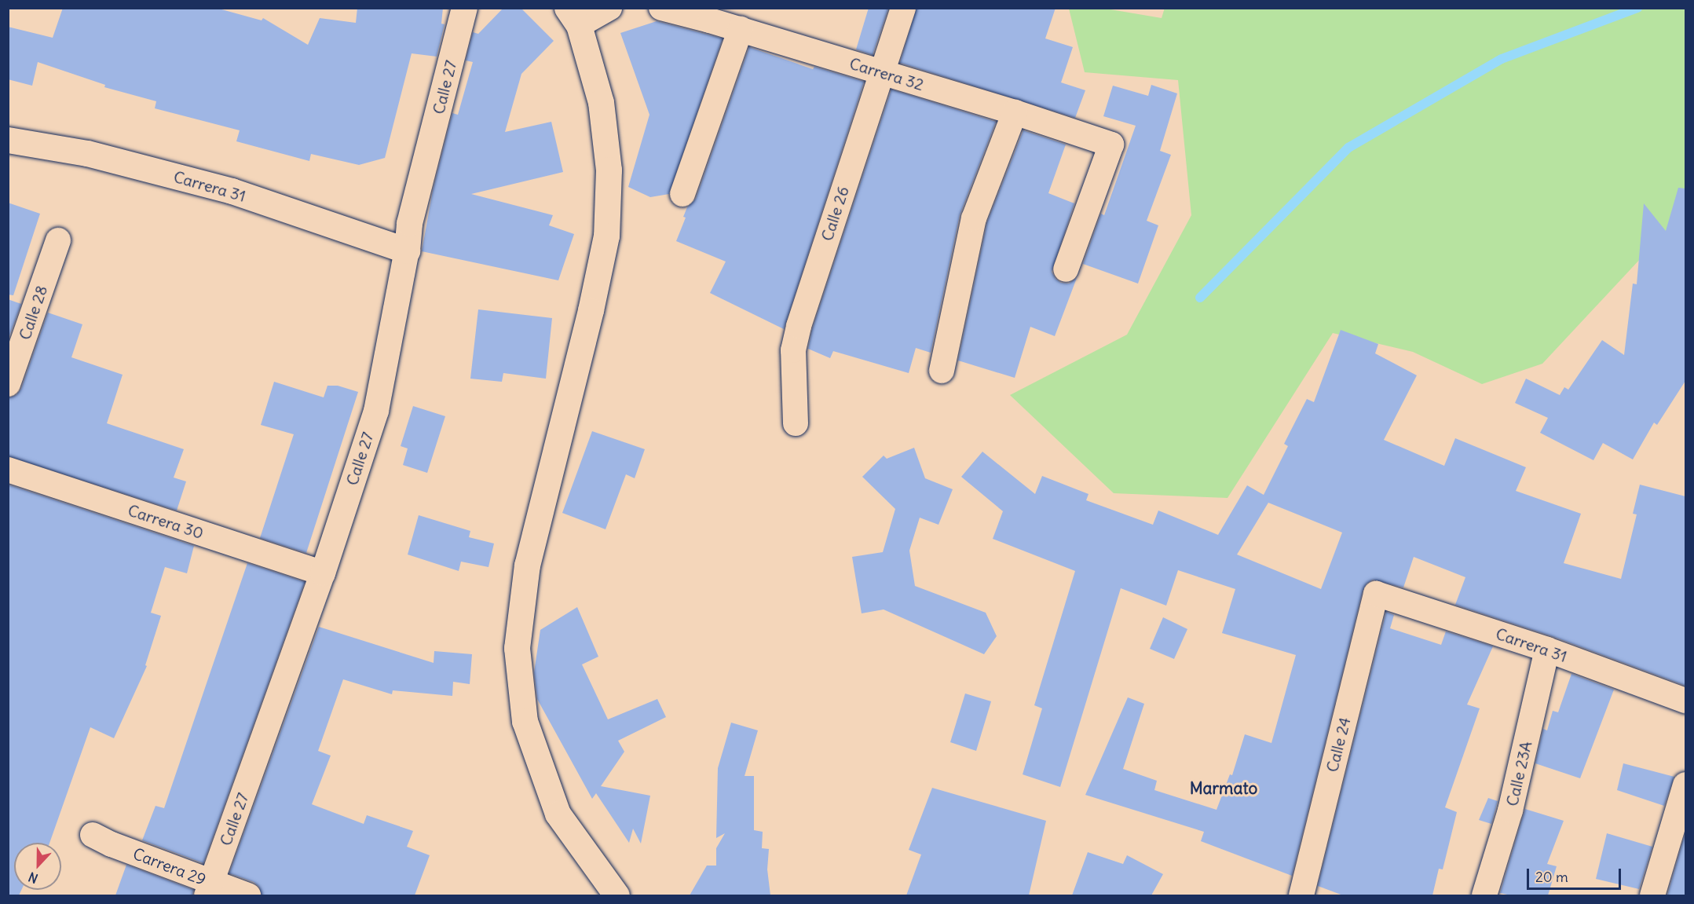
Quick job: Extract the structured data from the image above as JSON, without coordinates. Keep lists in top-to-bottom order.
{
  "streets": {
    "main road": ["Calle 27", "Carrera 31"],
    "street": [
      "Carrera 32",
      "Calle 26",
      "Calle 28",
      "Carrera 30",
      "Calle 24",
      "Calle 23A",
      "Carrera 29"
    ]
  },
  "crossings": [
    ["Carrera 32", "Calle 26"],
    ["Calle 27", "Carrera 31"],
    ["Calle 27", "Carrera 30"],
    ["Calle 27", "Carrera 29"],
    ["Carrera 31", "Calle 24"],
    ["Carrera 31", "Calle 23A"]
  ],
  "districts": ["Marmato"],
  "scale_bar": "20 m",
  "north": "bottom"
}
